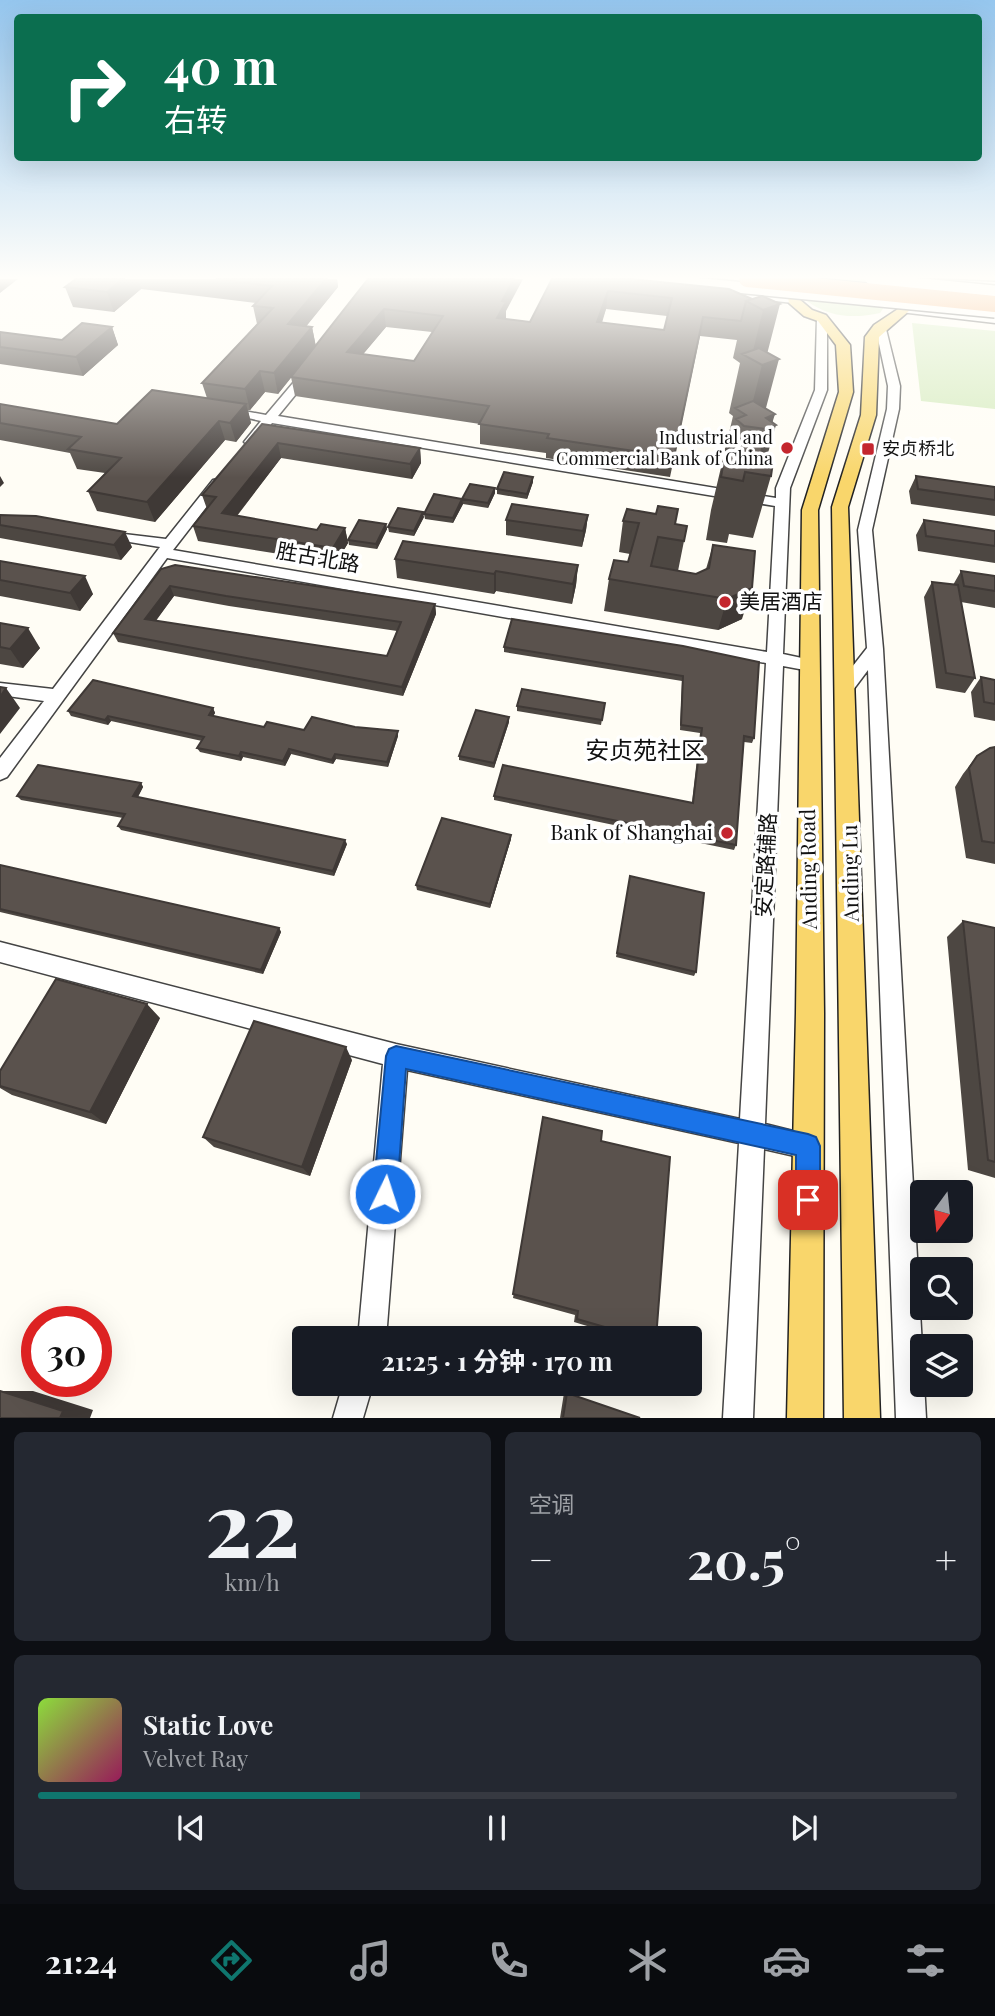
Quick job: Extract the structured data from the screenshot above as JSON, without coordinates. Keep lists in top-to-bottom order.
{
  "streets": {
    "main road": ["Anding Road", "Anding Lu"],
    "street": ["胜古北路", "安定路辅路"]
  },
  "crossings": [
    ["胜古北路", "安定路辅路"],
    ["胜古北路", "Anding Road"]
  ],
  "districts": ["安贞苑社区"],
  "places": {
    "other": ["Industrial and Commercial Bank of China", "美居酒店", "Bank of Shanghai"],
    "transit": ["安贞桥北"]
  },
  "north": "bottom",
  "page": {
    "turn": ["40 m", "右转"],
    "limit": "30",
    "trip": "21:25 · 1 分钟 · 170 m",
    "tile": [
      ["22", "km/h"],
      "空调"
    ],
    "heat": ["−", "20.5°", "+"],
    "song": ["Static Love", "Velvet Ray"],
    "tabs": "21:24"
  }
}
